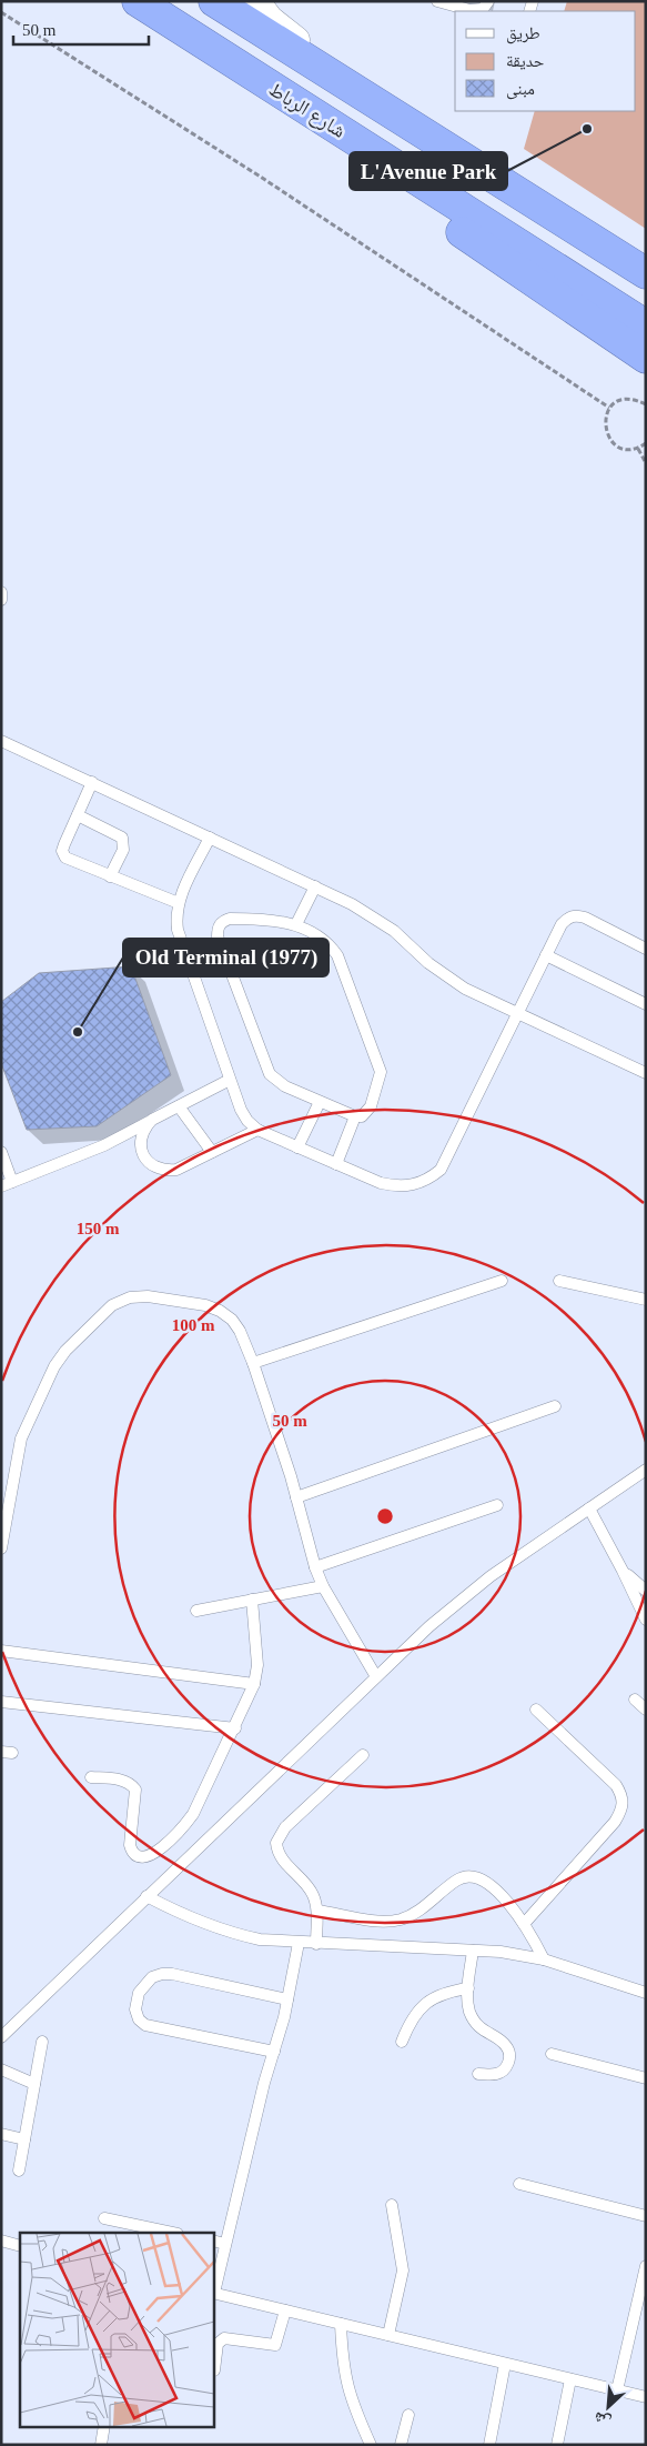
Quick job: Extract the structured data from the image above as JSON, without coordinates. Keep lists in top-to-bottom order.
{
  "streets": {
    "highway": ["شارع الرباط"]
  },
  "places": ["L'Avenue Park", "Old Terminal (1977)"],
  "legend": ["طريق", "حديقة", "مبنى"],
  "scale_bar": "50 m",
  "north": "bottom left",
  "rings": ["150 m", "100 m", "50 m"]
}
